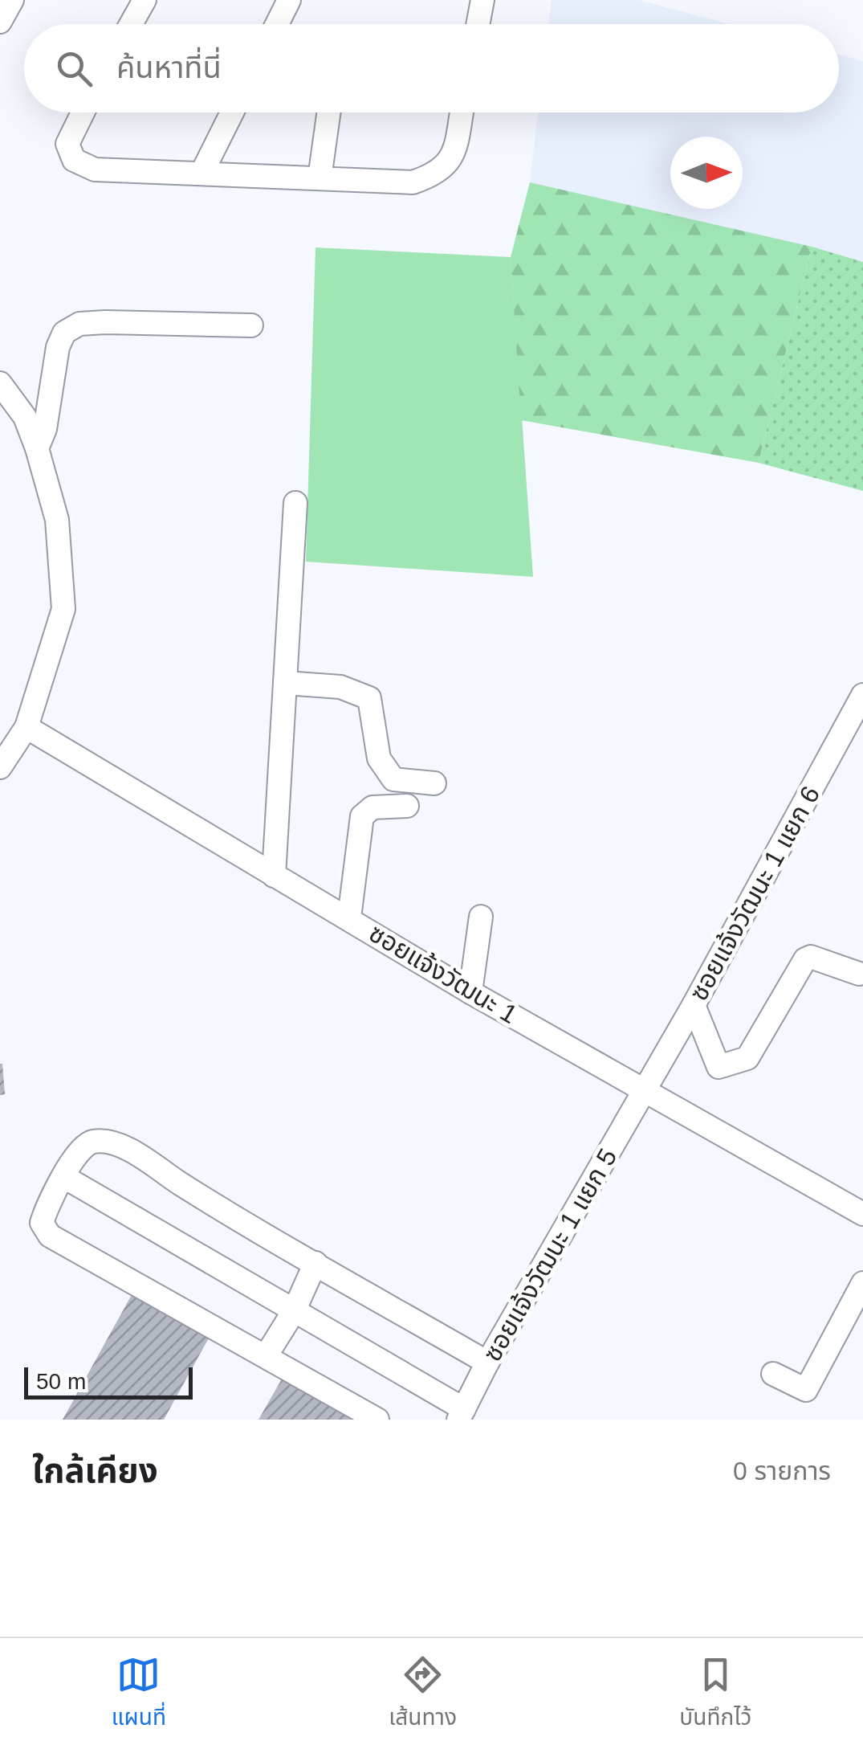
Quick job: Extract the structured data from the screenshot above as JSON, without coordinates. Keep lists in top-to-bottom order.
{
  "streets": {
    "street": ["ซอยแจ้งวัฒนะ 1 แยก 6", "ซอยแจ้งวัฒนะ 1", "ซอยแจ้งวัฒนะ 1 แยก 5"]
  },
  "crossings": [
    ["ซอยแจ้งวัฒนะ 1 แยก 6", "ซอยแจ้งวัฒนะ 1"],
    ["ซอยแจ้งวัฒนะ 1 แยก 6", "ซอยแจ้งวัฒนะ 1 แยก 5"],
    ["ซอยแจ้งวัฒนะ 1", "ซอยแจ้งวัฒนะ 1 แยก 5"]
  ],
  "scale_bar": "50 m",
  "north": "right",
  "page": {
    "search": "ค้นหาที่นี่",
    "scale": "50 m",
    "heading": ["ใกล้เคียง", "0 รายการ"],
    "nav": ["แผนที่", "เส้นทาง", "บันทึกไว้"]
  }
}
